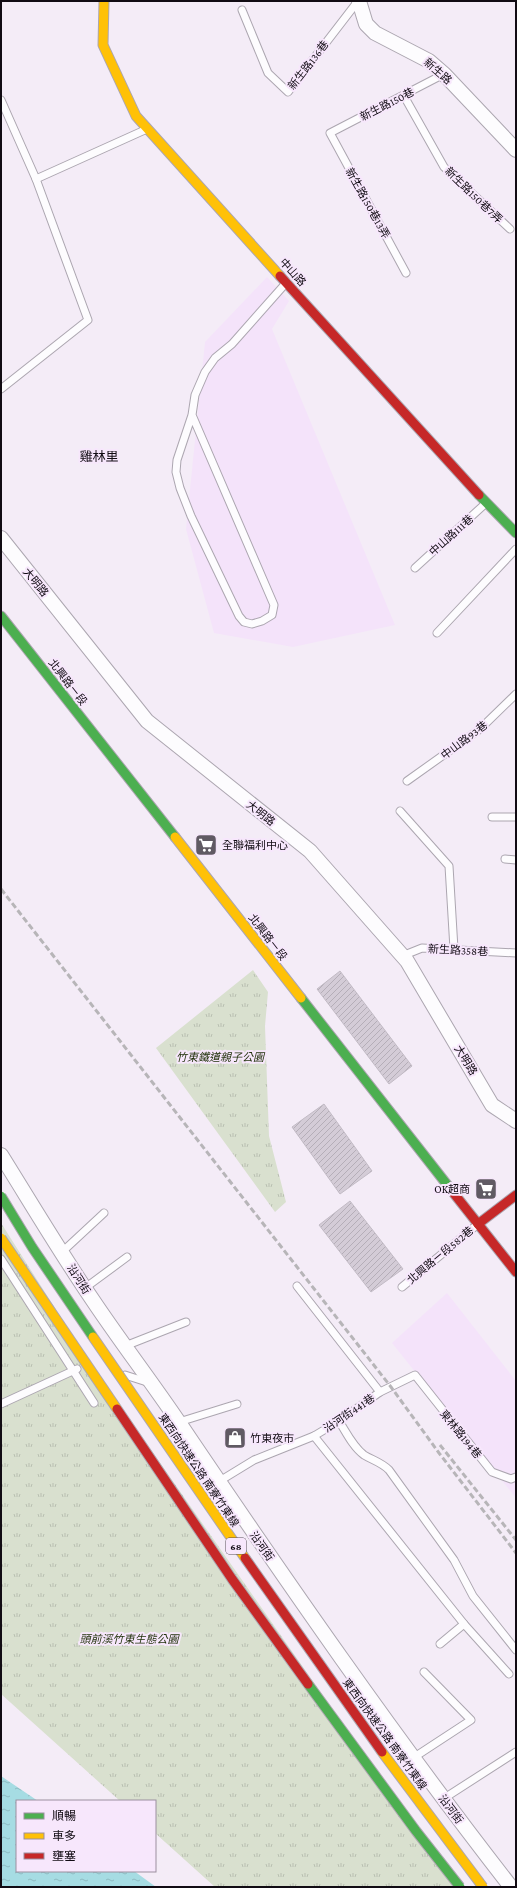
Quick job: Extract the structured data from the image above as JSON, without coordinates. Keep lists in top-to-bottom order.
{
  "streets": {
    "main road": [
      "中山路",
      "北興路ㄧ段",
      "東西向快速公路 南寮竹東線",
      "68"
    ],
    "street": ["新生路", "大明路", "沿河街"],
    "lane": [
      "新生路136巷",
      "新生路150巷",
      "新生路150巷7弄",
      "新生路150巷13弄",
      "中山路111巷",
      "中山路93巷",
      "新生路358巷",
      "北興路ㄧ段582巷",
      "沿河街441巷",
      "東林路194巷"
    ]
  },
  "crossings": [
    ["新生路136巷", "新生路"],
    ["新生路", "新生路150巷"],
    ["新生路150巷", "新生路150巷7弄"],
    ["新生路150巷", "新生路150巷13弄"],
    ["中山路", "中山路111巷"],
    ["大明路", "新生路358巷"],
    ["北興路ㄧ段", "北興路ㄧ段582巷"],
    ["沿河街", "沿河街441巷"],
    ["沿河街441巷", "東林路194巷"]
  ],
  "districts": ["雞林里"],
  "parks": ["竹東鐵道親子公園", "頭前溪竹東生態公園"],
  "places": {
    "supermarket": ["全聯福利中心", "OK超商"],
    "shop": ["竹東夜市"]
  },
  "legend": ["順暢", "車多", "壅塞"]
}
